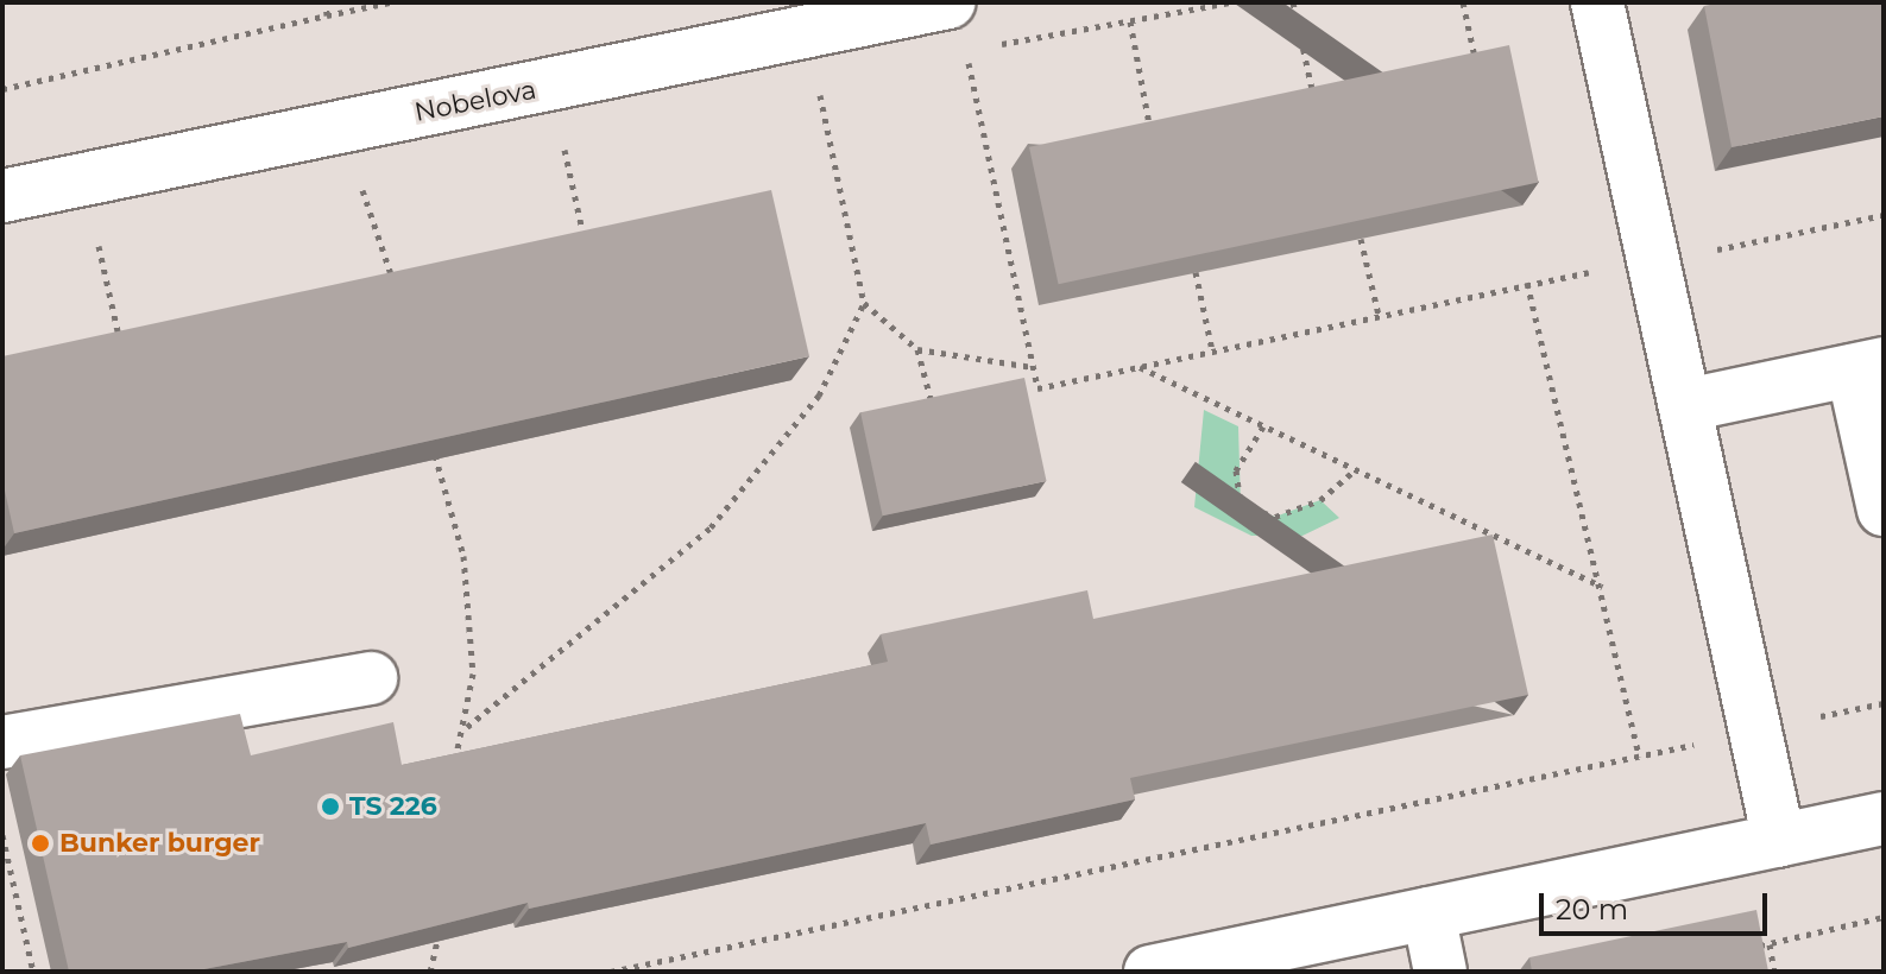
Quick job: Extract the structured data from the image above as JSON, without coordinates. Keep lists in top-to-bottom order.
{
  "streets": {
    "street": ["Nobelova"]
  },
  "places": ["TS 226", "Bunker burger"],
  "scale_bar": "20 m"
}
